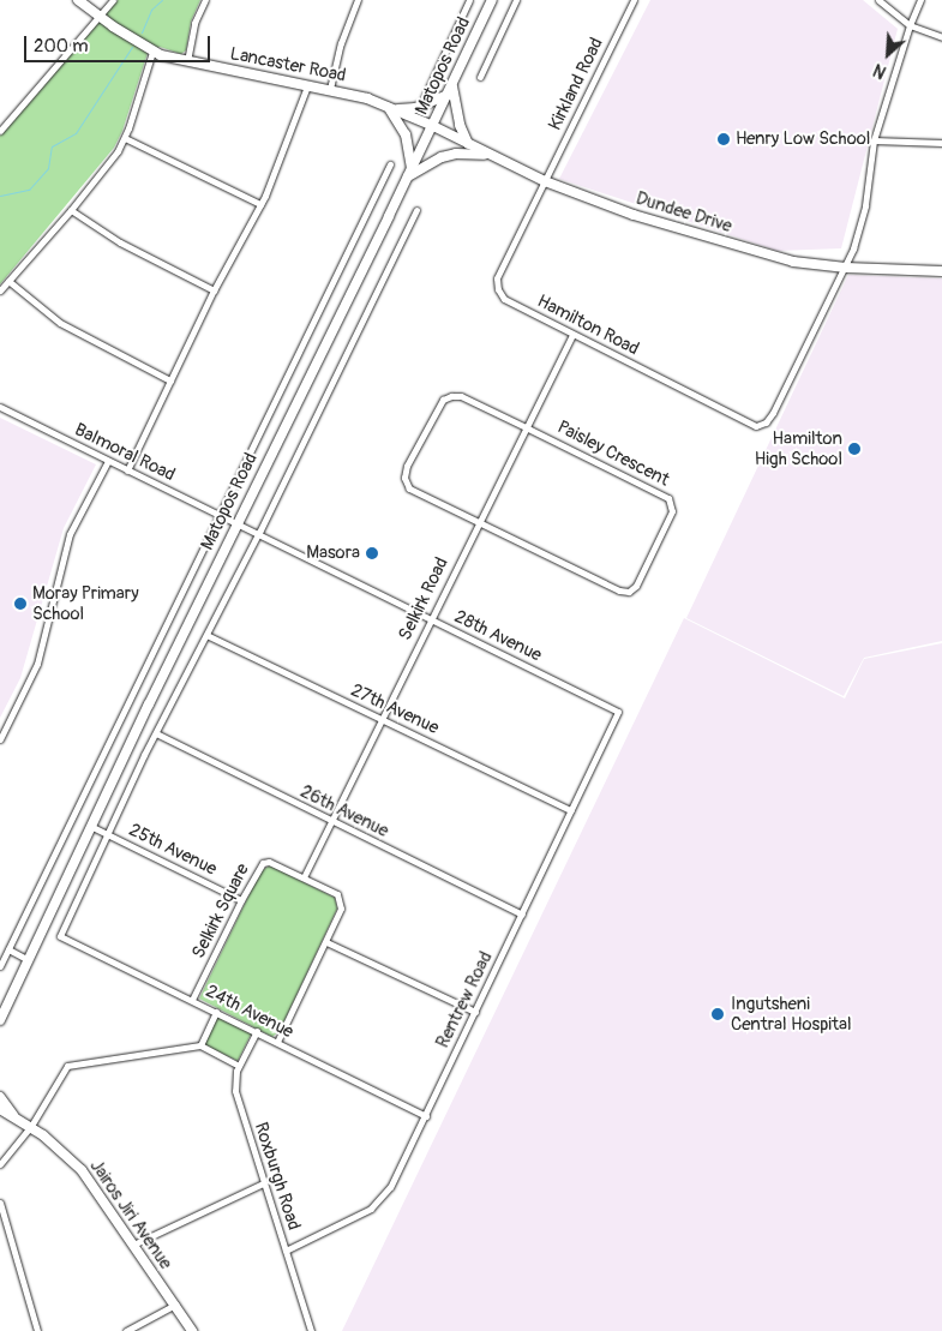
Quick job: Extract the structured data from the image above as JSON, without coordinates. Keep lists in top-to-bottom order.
{
  "streets": {
    "main road": [
      "Lancaster Road",
      "Matopos Road",
      "Dundee Drive",
      "Jairos Jiri Avenue"
    ],
    "street": [
      "Kirkland Road",
      "Hamilton Road",
      "Balmoral Road",
      "Paisley Crescent",
      "Selkirk Road",
      "28th Avenue",
      "27th Avenue",
      "26th Avenue",
      "25th Avenue",
      "Selkirk Square",
      "Rentrew Road",
      "24th Avenue",
      "Roxburgh Road"
    ]
  },
  "crossings": [
    ["Lancaster Road", "Matopos Road"],
    ["Lancaster Road", "Dundee Drive"],
    ["Matopos Road", "Dundee Drive"],
    ["Matopos Road", "Balmoral Road"],
    ["Matopos Road", "28th Avenue"],
    ["Matopos Road", "25th Avenue"],
    ["Kirkland Road", "Dundee Drive"],
    ["Kirkland Road", "Hamilton Road"],
    ["Dundee Drive", "Hamilton Road"],
    ["Hamilton Road", "Selkirk Road"],
    ["Balmoral Road", "28th Avenue"],
    ["Paisley Crescent", "Selkirk Road"],
    ["Selkirk Road", "28th Avenue"],
    ["Selkirk Road", "27th Avenue"],
    ["Selkirk Road", "26th Avenue"],
    ["Selkirk Road", "Selkirk Square"],
    ["28th Avenue", "Rentrew Road"],
    ["27th Avenue", "Rentrew Road"],
    ["26th Avenue", "Rentrew Road"],
    ["25th Avenue", "Selkirk Square"],
    ["25th Avenue", "24th Avenue"],
    ["Selkirk Square", "24th Avenue"],
    ["Rentrew Road", "24th Avenue"],
    ["Rentrew Road", "Roxburgh Road"],
    ["24th Avenue", "Roxburgh Road"]
  ],
  "places": [
    "Henry Low School",
    "Hamilton High School",
    "Masora",
    "Moray Primary School",
    "Ingutsheni Central Hospital"
  ],
  "scale_bar": "200 m",
  "north": "bottom left"
}
